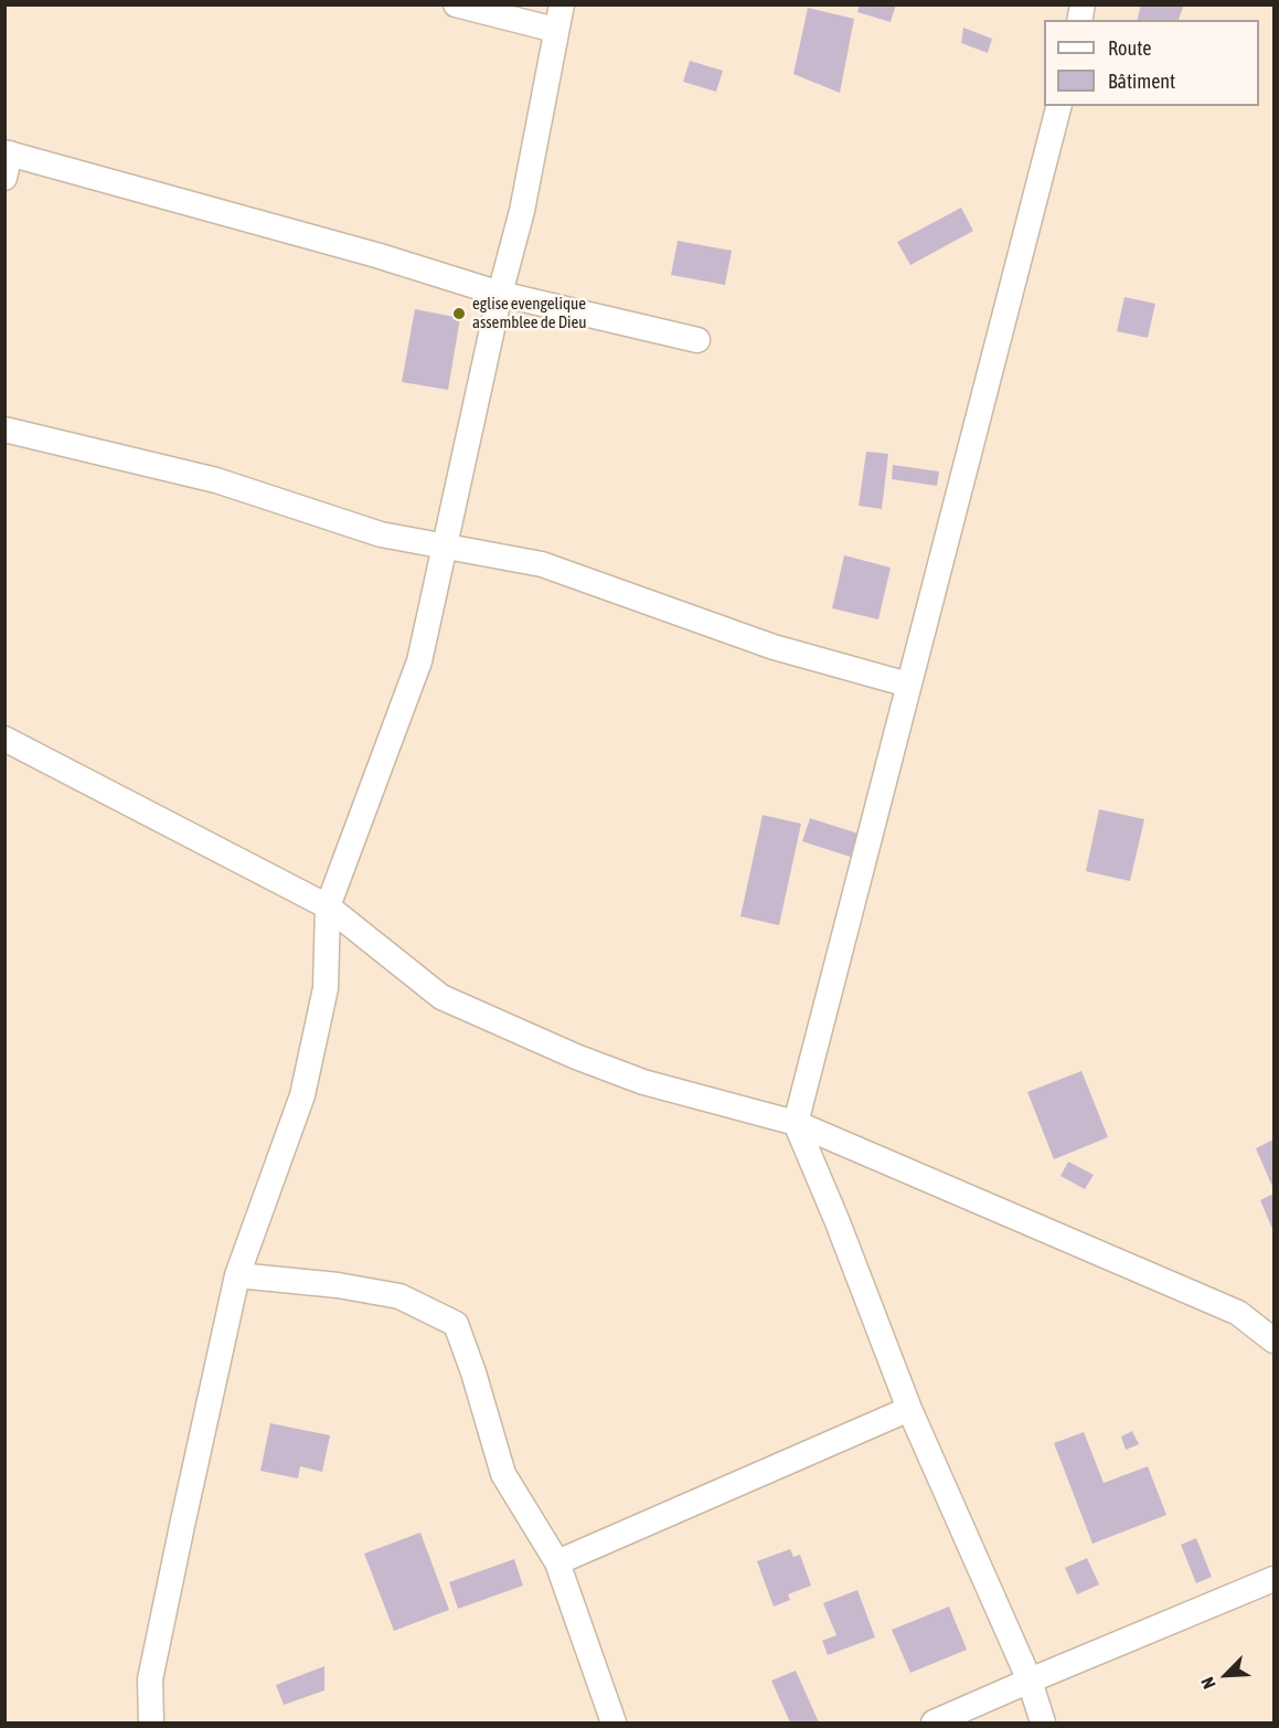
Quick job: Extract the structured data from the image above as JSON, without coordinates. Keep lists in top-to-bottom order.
{
  "places": ["eglise evengelique assemblee de Dieu"],
  "legend": ["Route", "Bâtiment"],
  "north": "bottom left"
}
